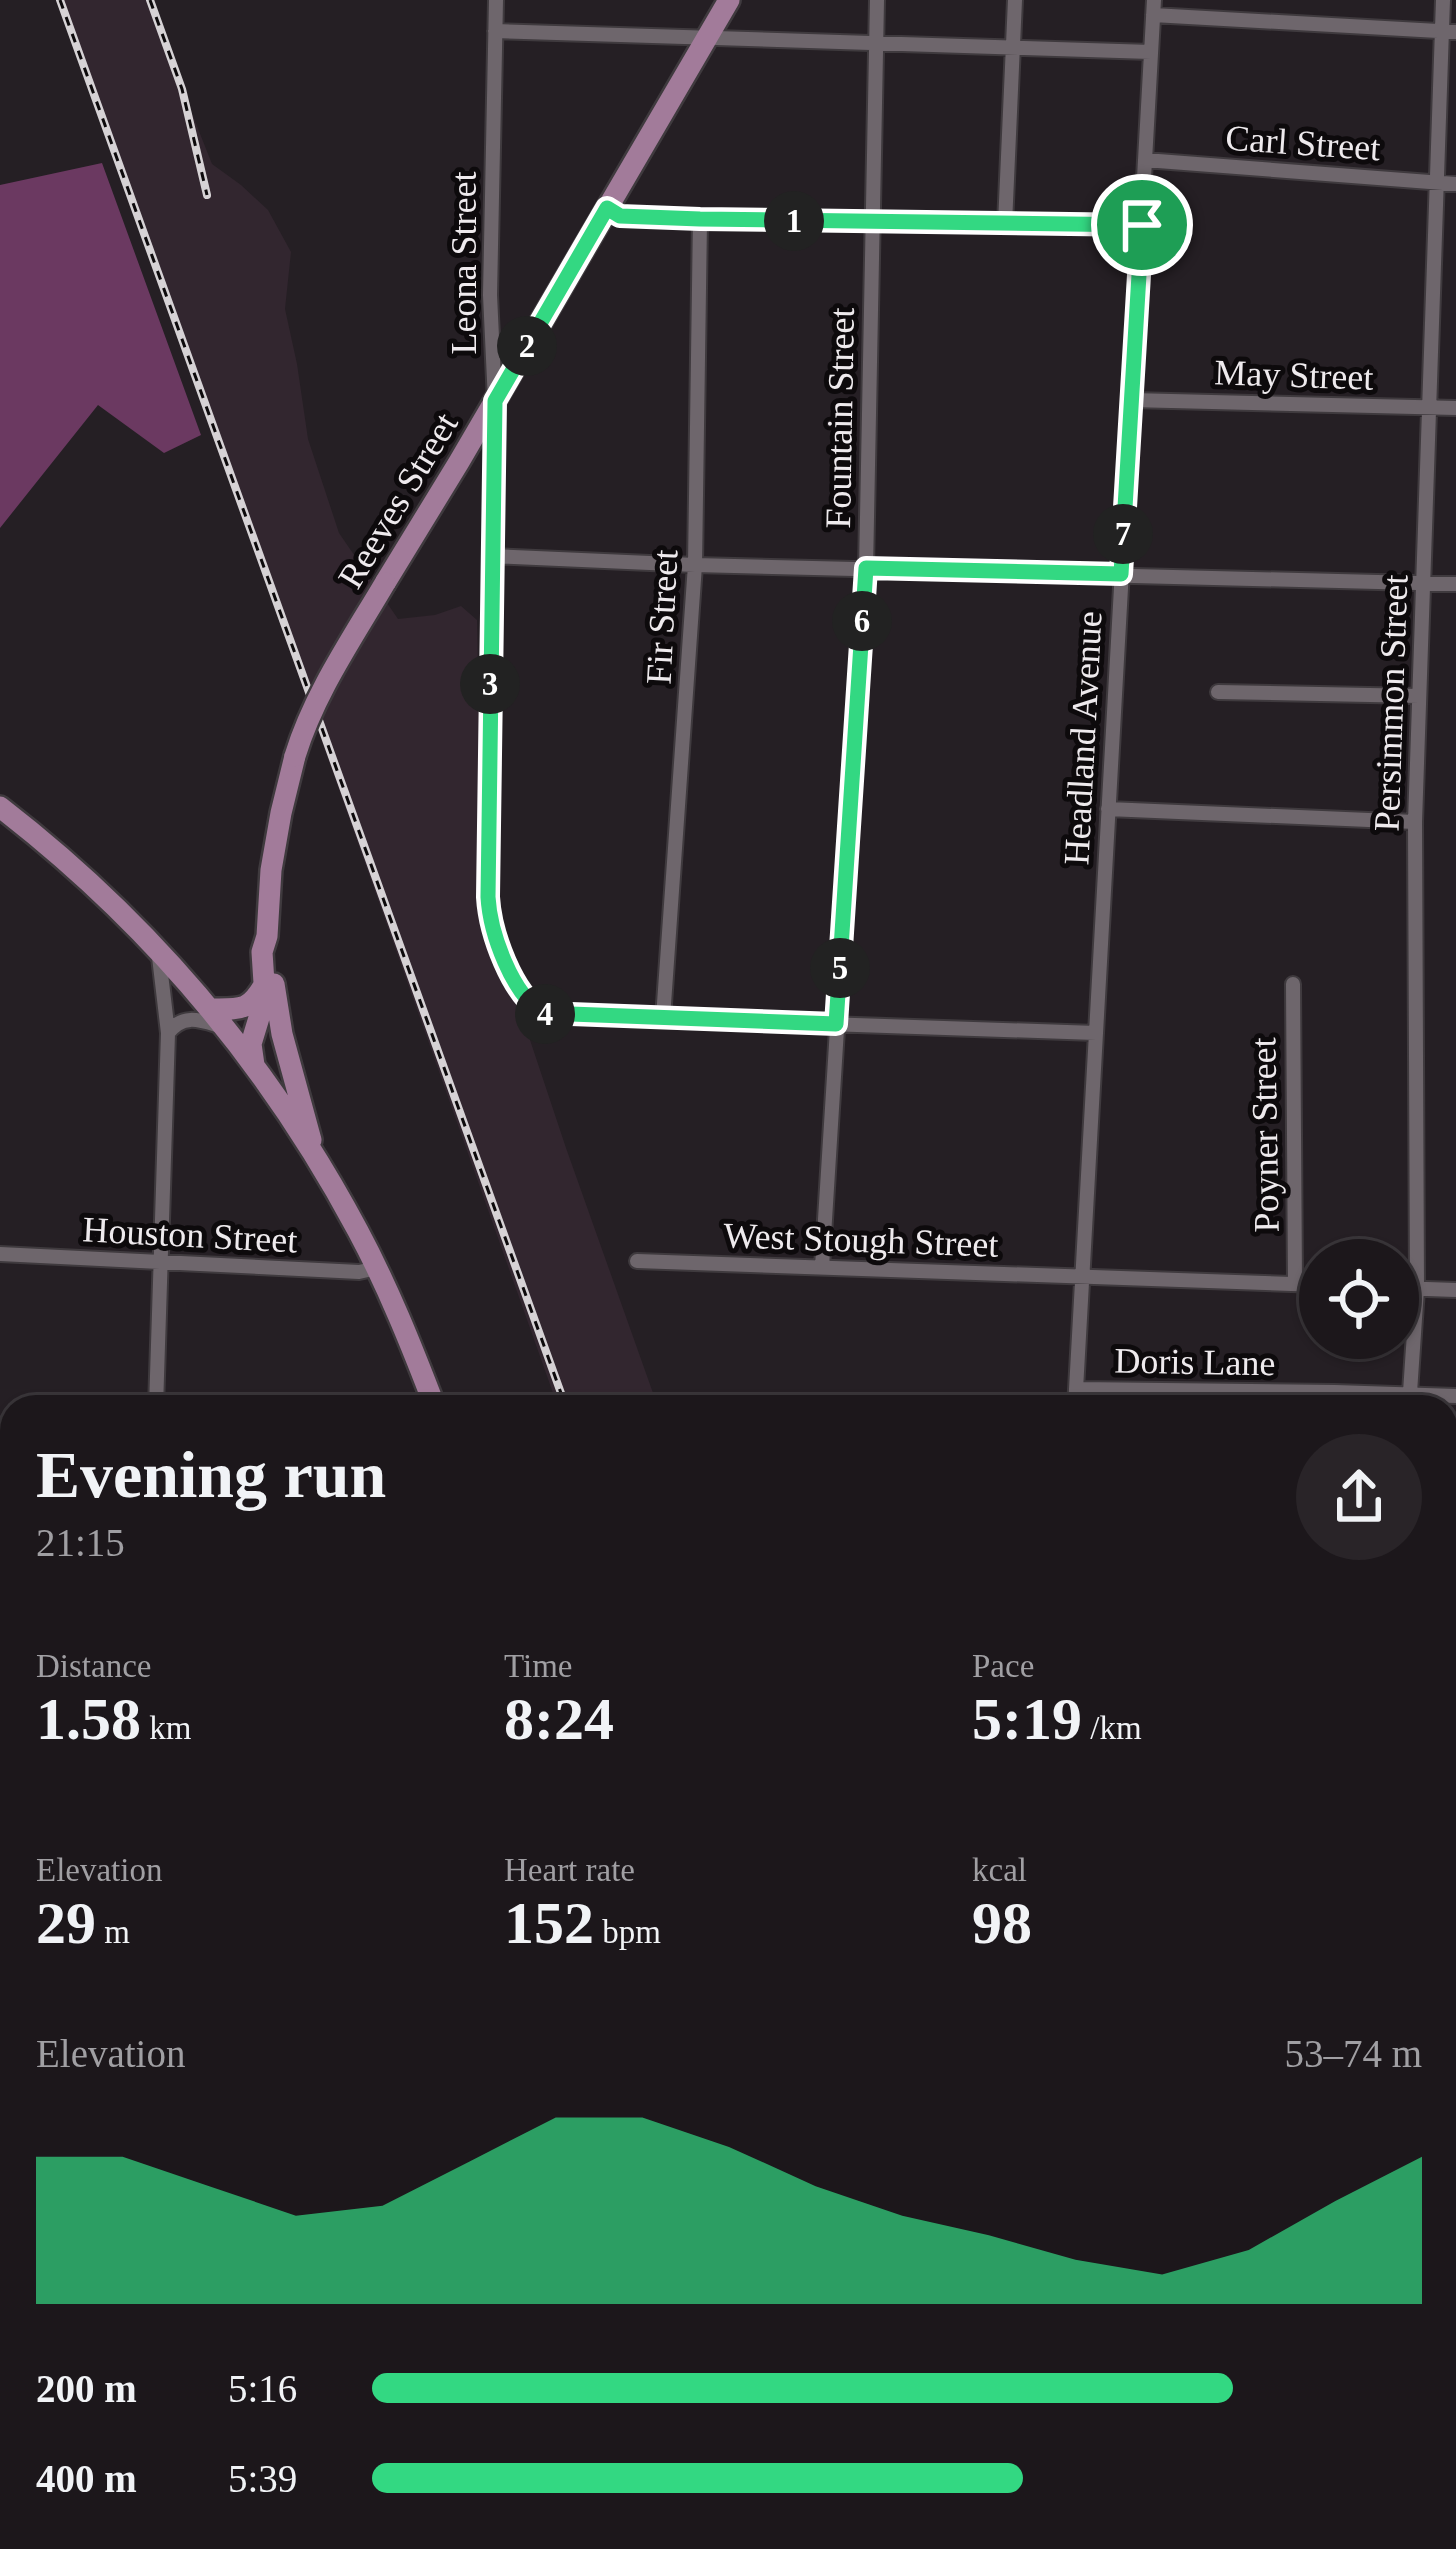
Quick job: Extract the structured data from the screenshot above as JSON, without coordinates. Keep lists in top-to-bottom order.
{
  "streets": {
    "main road": ["Reeves Street"],
    "street": [
      "Carl Street",
      "Leona Street",
      "May Street",
      "Fountain Street",
      "Fir Street",
      "Persimmon Street",
      "Headland Avenue",
      "Poyner Street",
      "Houston Street",
      "West Stough Street",
      "Doris Lane"
    ]
  },
  "crossings": [
    ["Carl Street", "Persimmon Street"],
    ["Carl Street", "Headland Avenue"],
    ["Leona Street", "Reeves Street"],
    ["Leona Street", "Fir Street"],
    ["May Street", "Persimmon Street"],
    ["May Street", "Headland Avenue"],
    ["Fountain Street", "West Stough Street"],
    ["Headland Avenue", "West Stough Street"],
    ["Headland Avenue", "Doris Lane"],
    ["Poyner Street", "West Stough Street"]
  ],
  "page": {
    "pins": [
      "1",
      "2",
      "7",
      "6",
      "3",
      "5",
      "4"
    ],
    "heading": ["Evening run", "21:15"],
    "stats": [
      ["Distance", "1.58 km"],
      ["Time", "8:24"],
      ["Pace", "5:19 /km"],
      ["Elevation", "29 m"],
      ["Heart rate", "152 bpm"],
      ["kcal", "98"]
    ],
    "chart": ["Elevation", "53–74 m"],
    "list": [
      {
        "name": "200 m",
        "note": "5:16"
      },
      {
        "name": "400 m",
        "note": "5:39"
      }
    ]
  }
}
